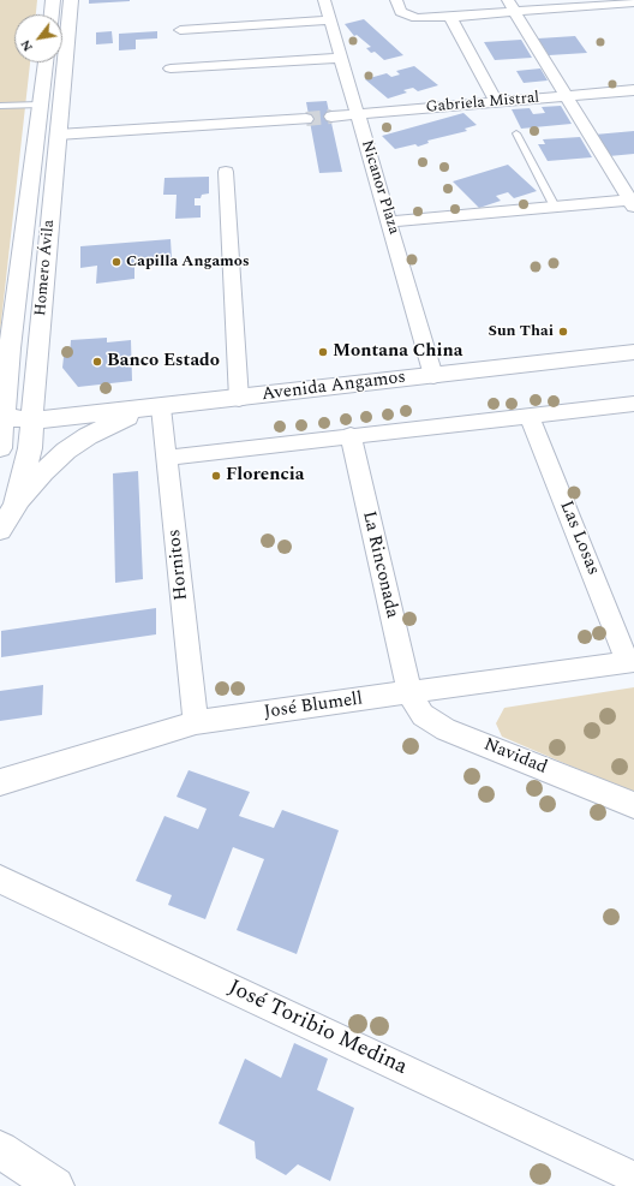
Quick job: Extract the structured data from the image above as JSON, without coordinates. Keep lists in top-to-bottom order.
{
  "streets": {
    "main road": ["Homero Ávila", "Avenida Angamos"],
    "street": [
      "Gabriela Mistral",
      "Nicanor Plaza",
      "Las Losas",
      "Hornitos",
      "La Rinconada",
      "José Blumell",
      "Navidad",
      "José Toribio Medina"
    ]
  },
  "crossings": [
    ["Gabriela Mistral", "Nicanor Plaza"],
    ["Nicanor Plaza", "Avenida Angamos"],
    ["Homero Ávila", "Avenida Angamos"],
    ["Avenida Angamos", "Hornitos"],
    ["Las Losas", "José Blumell"],
    ["Hornitos", "José Blumell"],
    ["La Rinconada", "José Blumell"],
    ["La Rinconada", "Navidad"],
    ["José Blumell", "Navidad"]
  ],
  "places": [
    "Capilla Angamos",
    "Sun Thai",
    "Montana China",
    "Banco Estado",
    "Florencia"
  ],
  "north": "bottom left"
}
